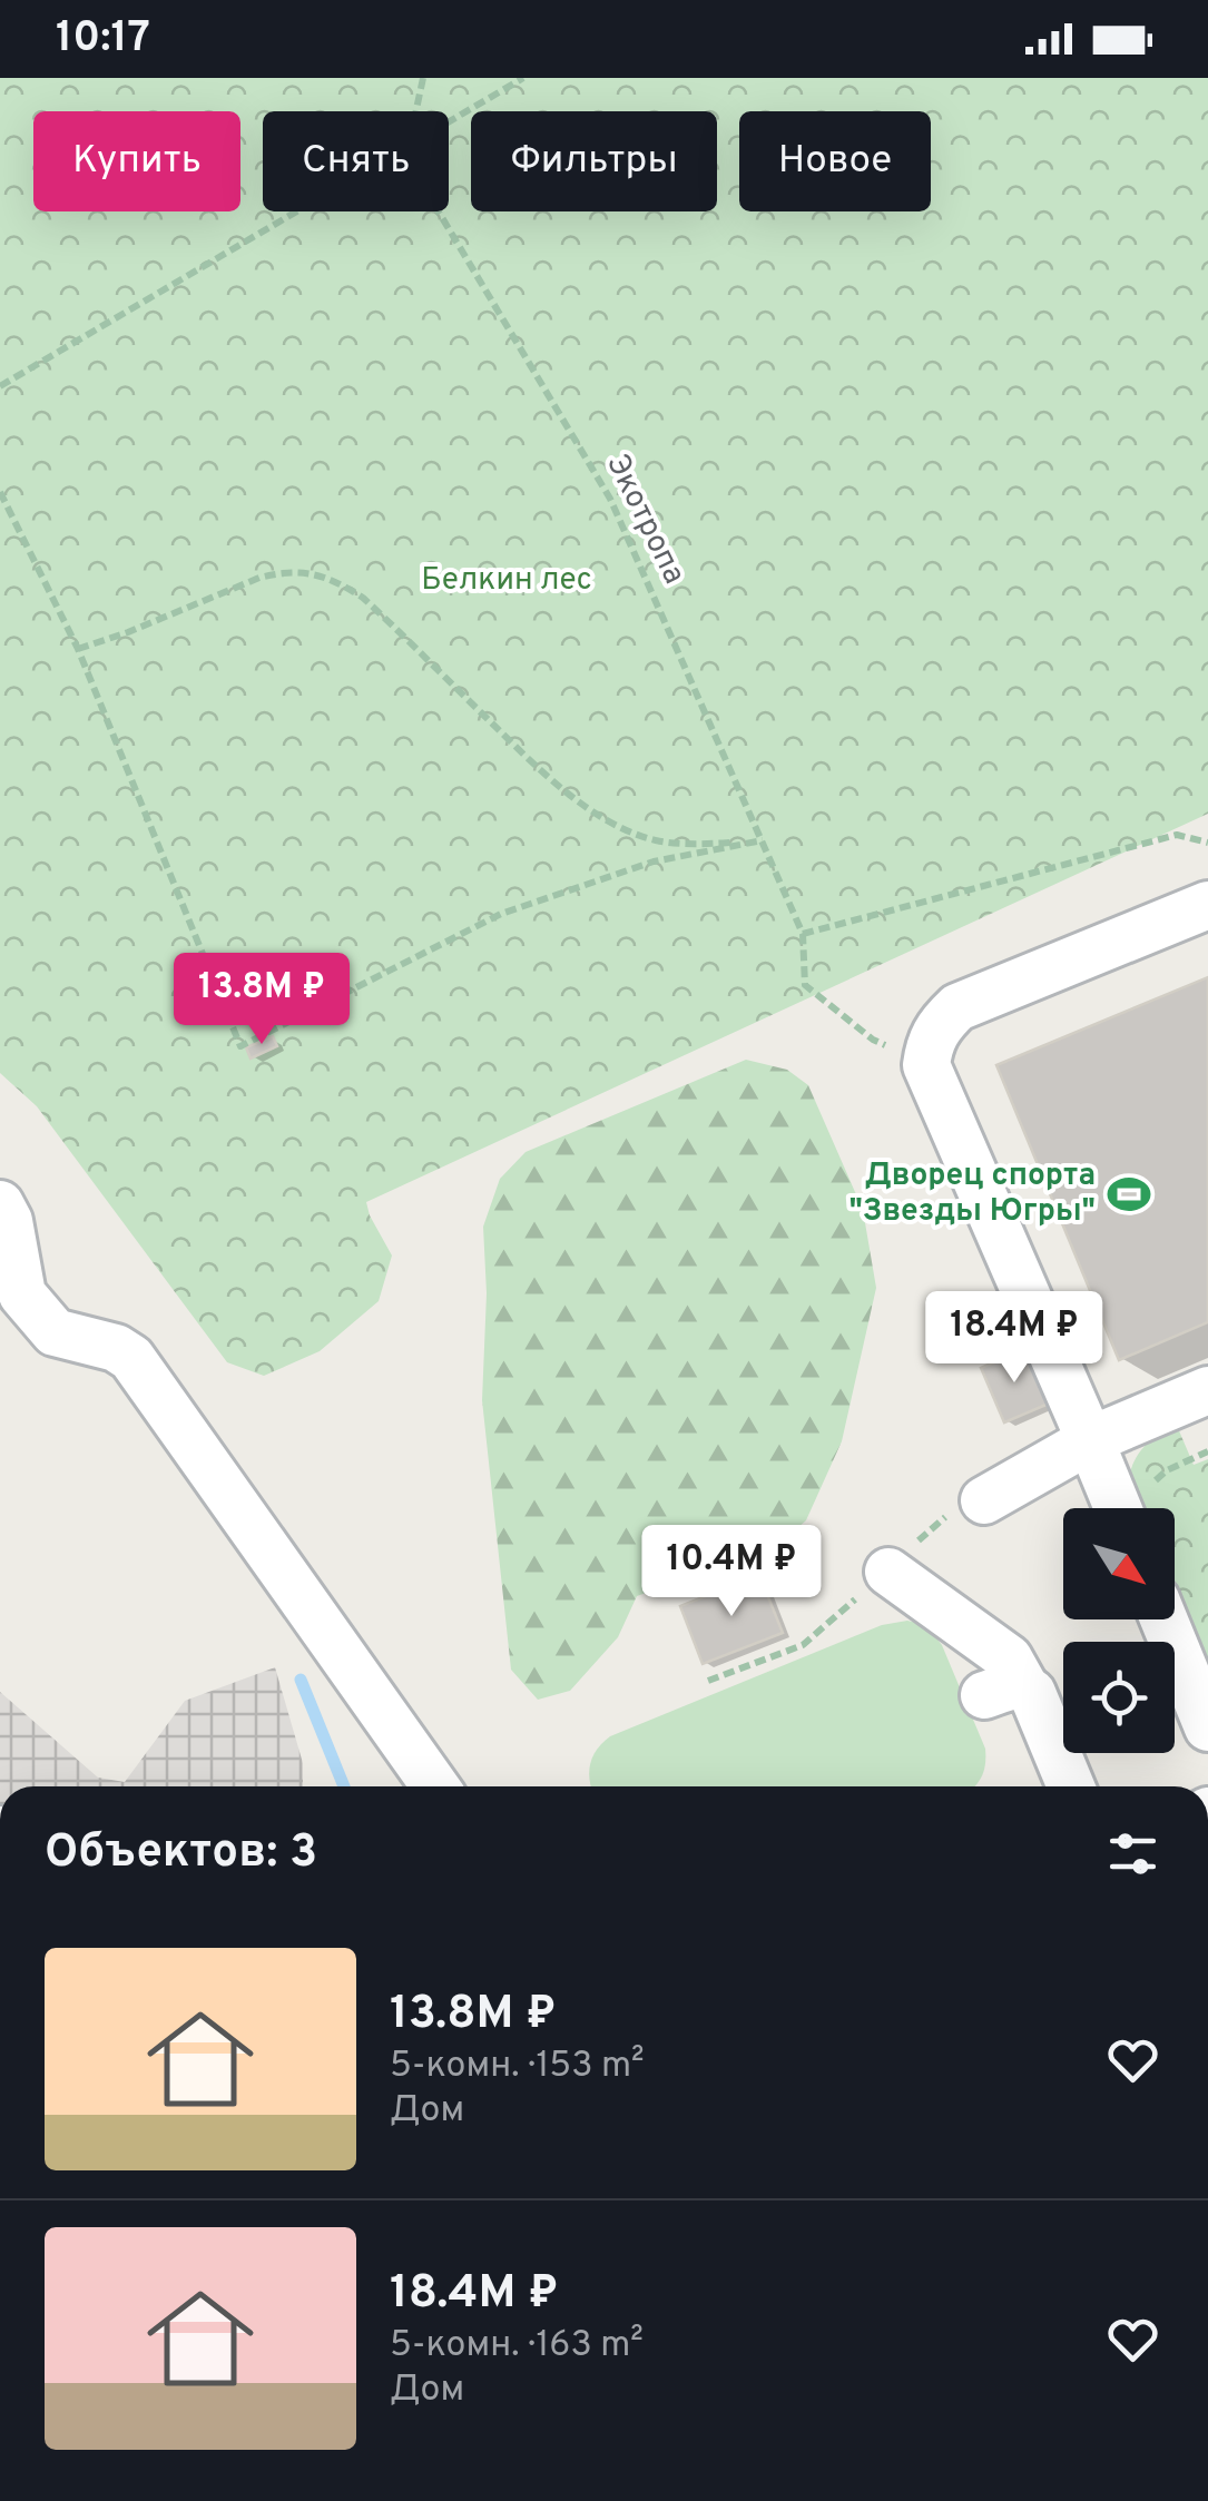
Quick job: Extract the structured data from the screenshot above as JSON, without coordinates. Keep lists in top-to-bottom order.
{
  "streets": {
    "path": ["Экотропа"]
  },
  "parks": ["Белкин лес"],
  "places": {
    "sports": ["Дворец спорта \"Звезды Югры\""]
  },
  "north": "bottom right",
  "page": {
    "status": "10:17",
    "chip": [
      "Купить",
      "Снять",
      "Фильтры",
      "Новое"
    ],
    "price": ["13.8M ₽", "18.4M ₽", "10.4M ₽"],
    "heading": "Объектов: 3",
    "list": [
      {
        "name": "13.8M ₽",
        "note": "5-комн. · 153 m² · Дом"
      },
      {
        "name": "18.4M ₽",
        "note": "5-комн. · 163 m² · Дом"
      }
    ]
  }
}
